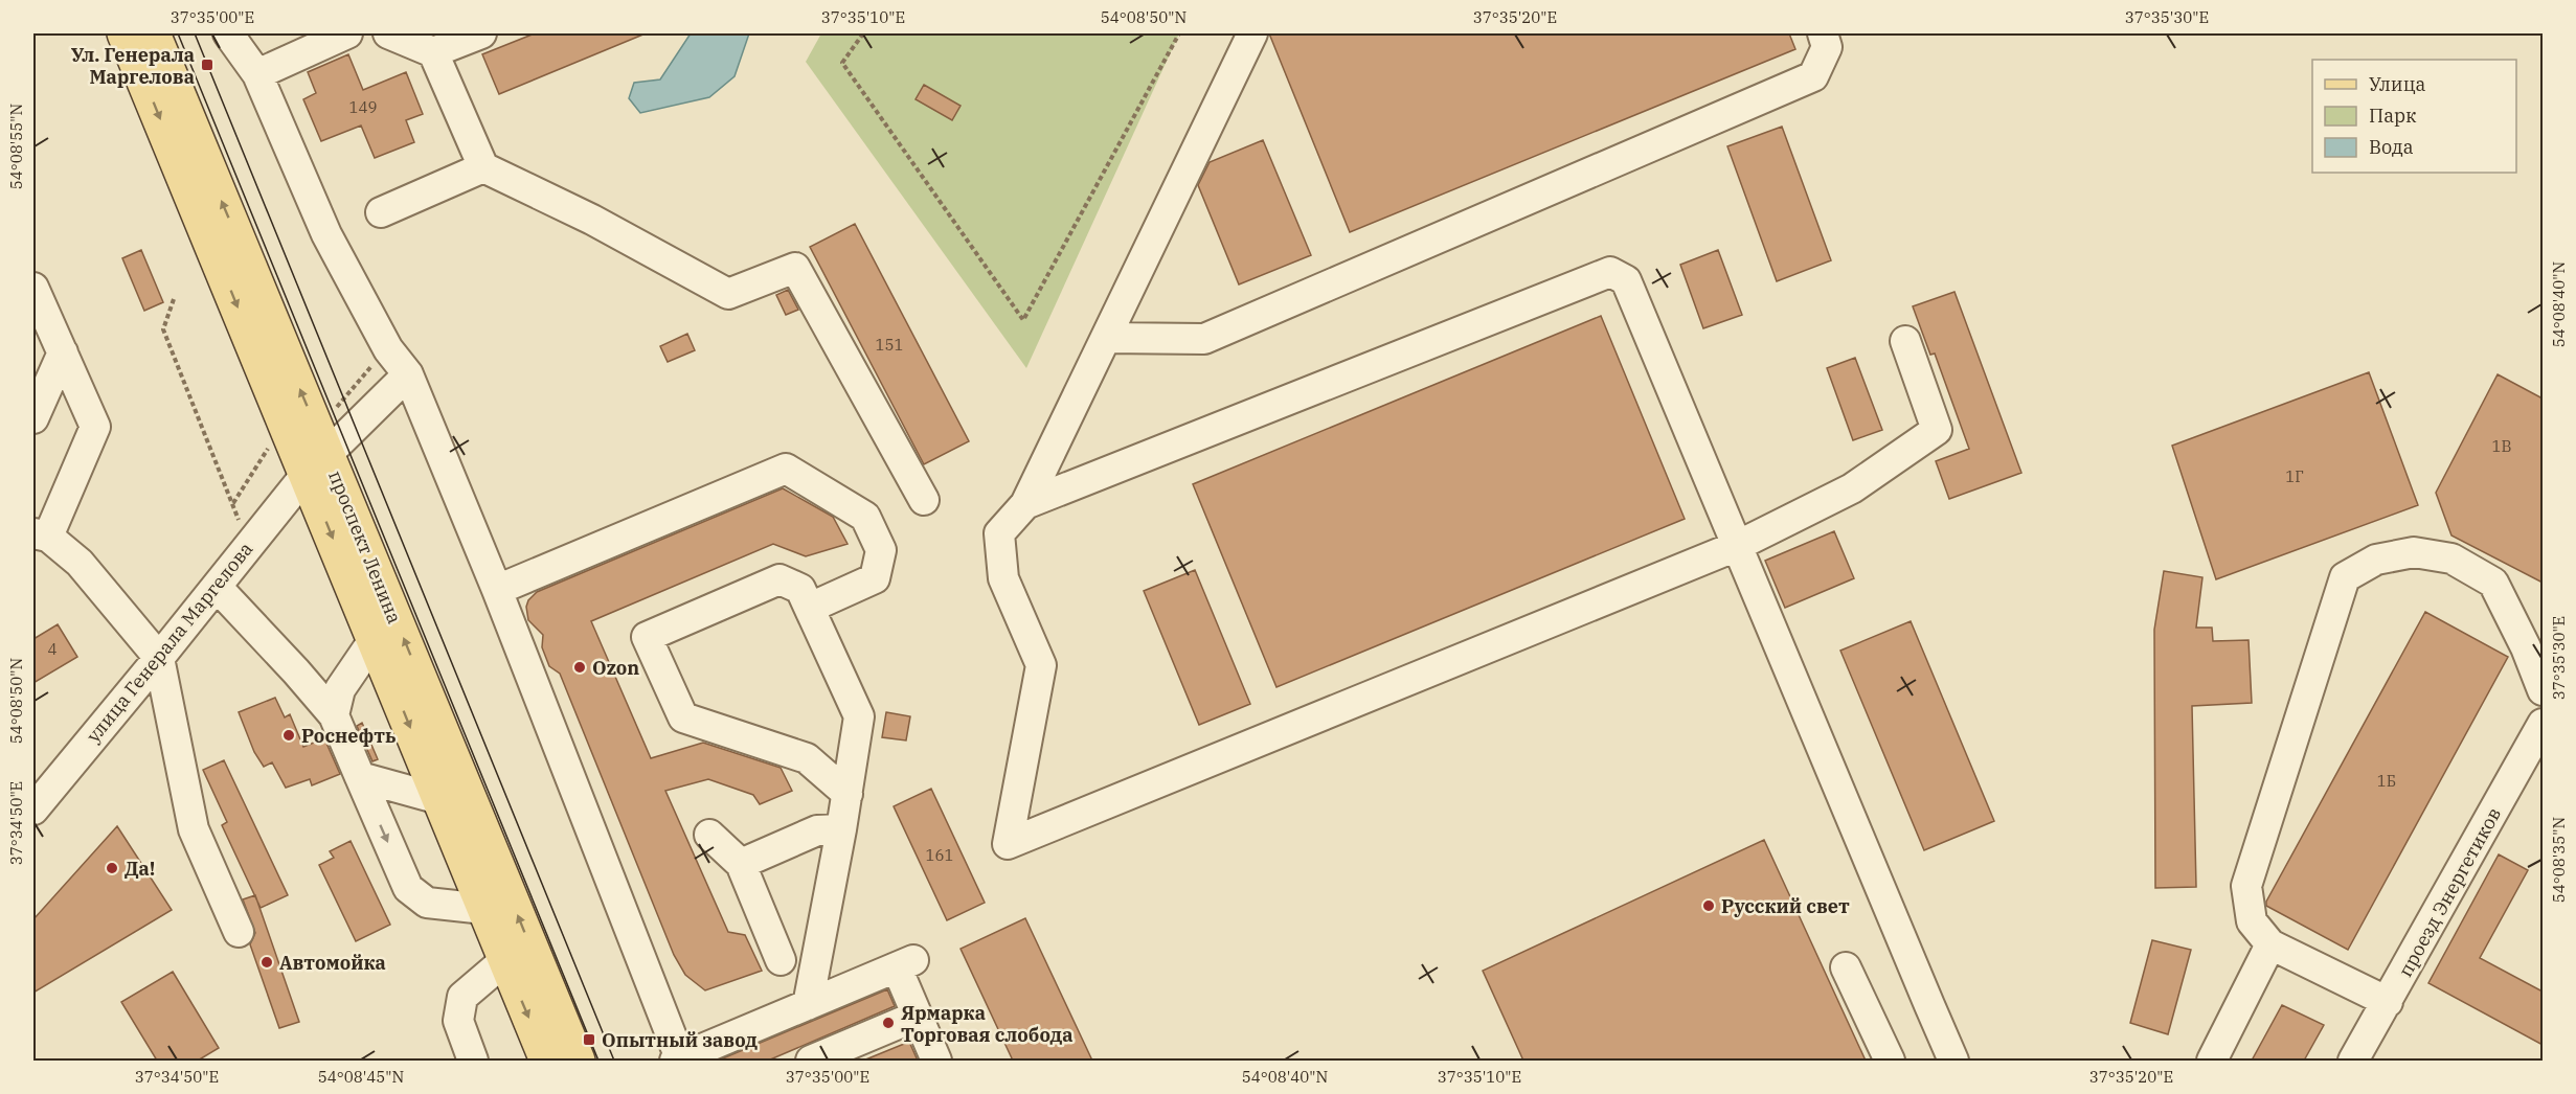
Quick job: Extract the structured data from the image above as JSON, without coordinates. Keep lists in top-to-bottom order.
{
  "streets": {
    "main road": ["проспект Ленина"],
    "street": ["улица Генерала Маргелова", "проезд Энергетиков"]
  },
  "crossings": [
    ["проспект Ленина", "улица Генерала Маргелова"]
  ],
  "places": {
    "transit": ["Ул. Генерала Маргелова", "Опытный завод"],
    "other": [
      "Ozon",
      "Роснефть",
      "Да!",
      "Русский свет",
      "Автомойка",
      "Ярмарка Торговая слобода"
    ]
  },
  "house_numbers": [
    "149",
    "151",
    "1В",
    "1Г",
    "4",
    "1Б",
    "161"
  ],
  "legend": ["Улица", "Парк", "Вода"],
  "coordinates": [
    "37°35'00\"E",
    "37°35'10\"E",
    "54°08'50\"N",
    "37°35'20\"E",
    "37°35'30\"E",
    "54°08'55\"N",
    "54°08'40\"N",
    "37°34'50\"E",
    "54°08'35\"N",
    "54°08'45\"N"
  ]
}
